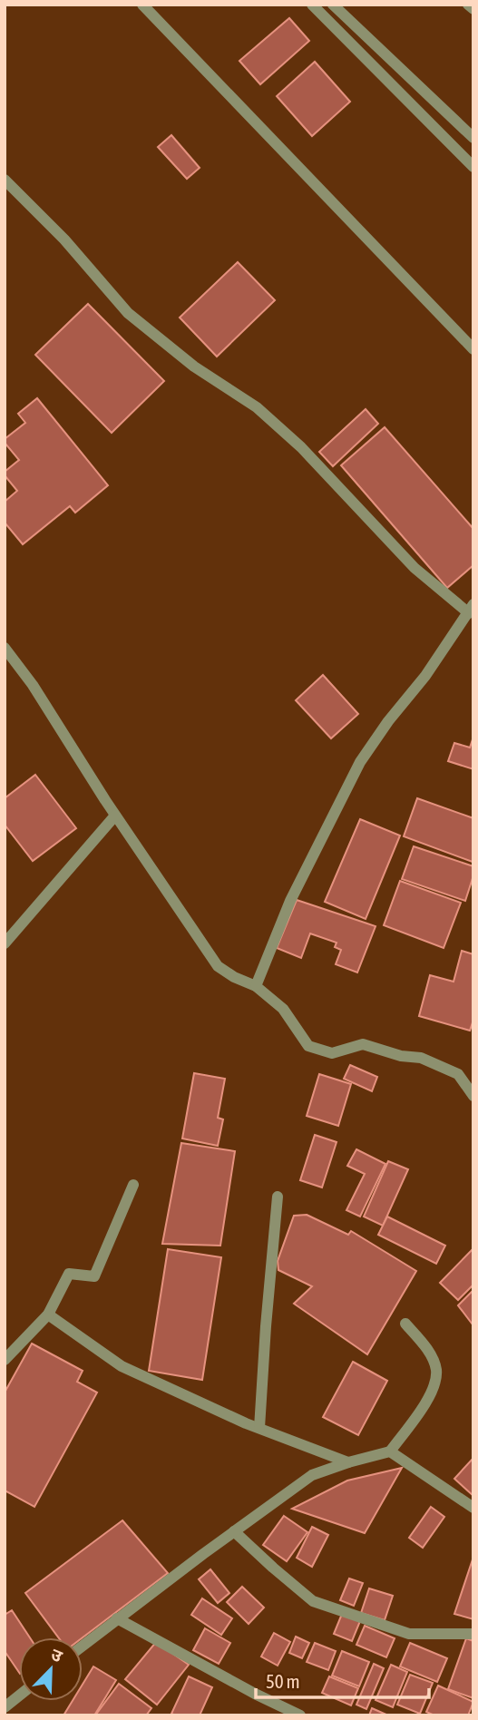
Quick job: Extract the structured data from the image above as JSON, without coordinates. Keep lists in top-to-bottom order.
{
  "scale_bar": "50 m",
  "north": "top right"
}
